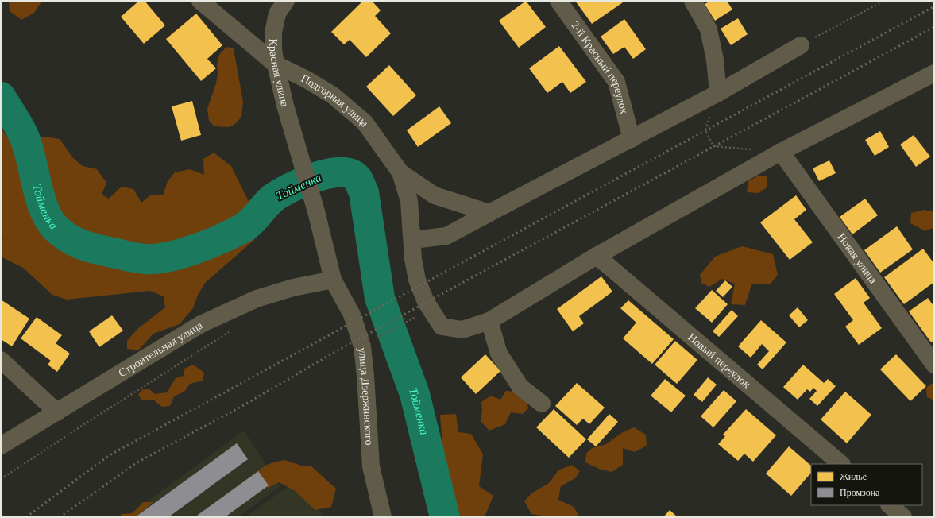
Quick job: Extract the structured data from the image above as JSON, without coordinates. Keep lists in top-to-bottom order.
{
  "streets": {
    "street": [
      "2-й Красный переулок",
      "Красная улица",
      "Подгорная улица",
      "Новая улица",
      "Строительная улица",
      "Новый переулок",
      "улица Дзержинского"
    ]
  },
  "crossings": [
    ["Красная улица", "Подгорная улица"],
    ["Красная улица", "улица Дзержинского"],
    ["Строительная улица", "улица Дзержинского"]
  ],
  "water": ["Тойменка"],
  "legend": ["Жильё", "Промзона"]
}
